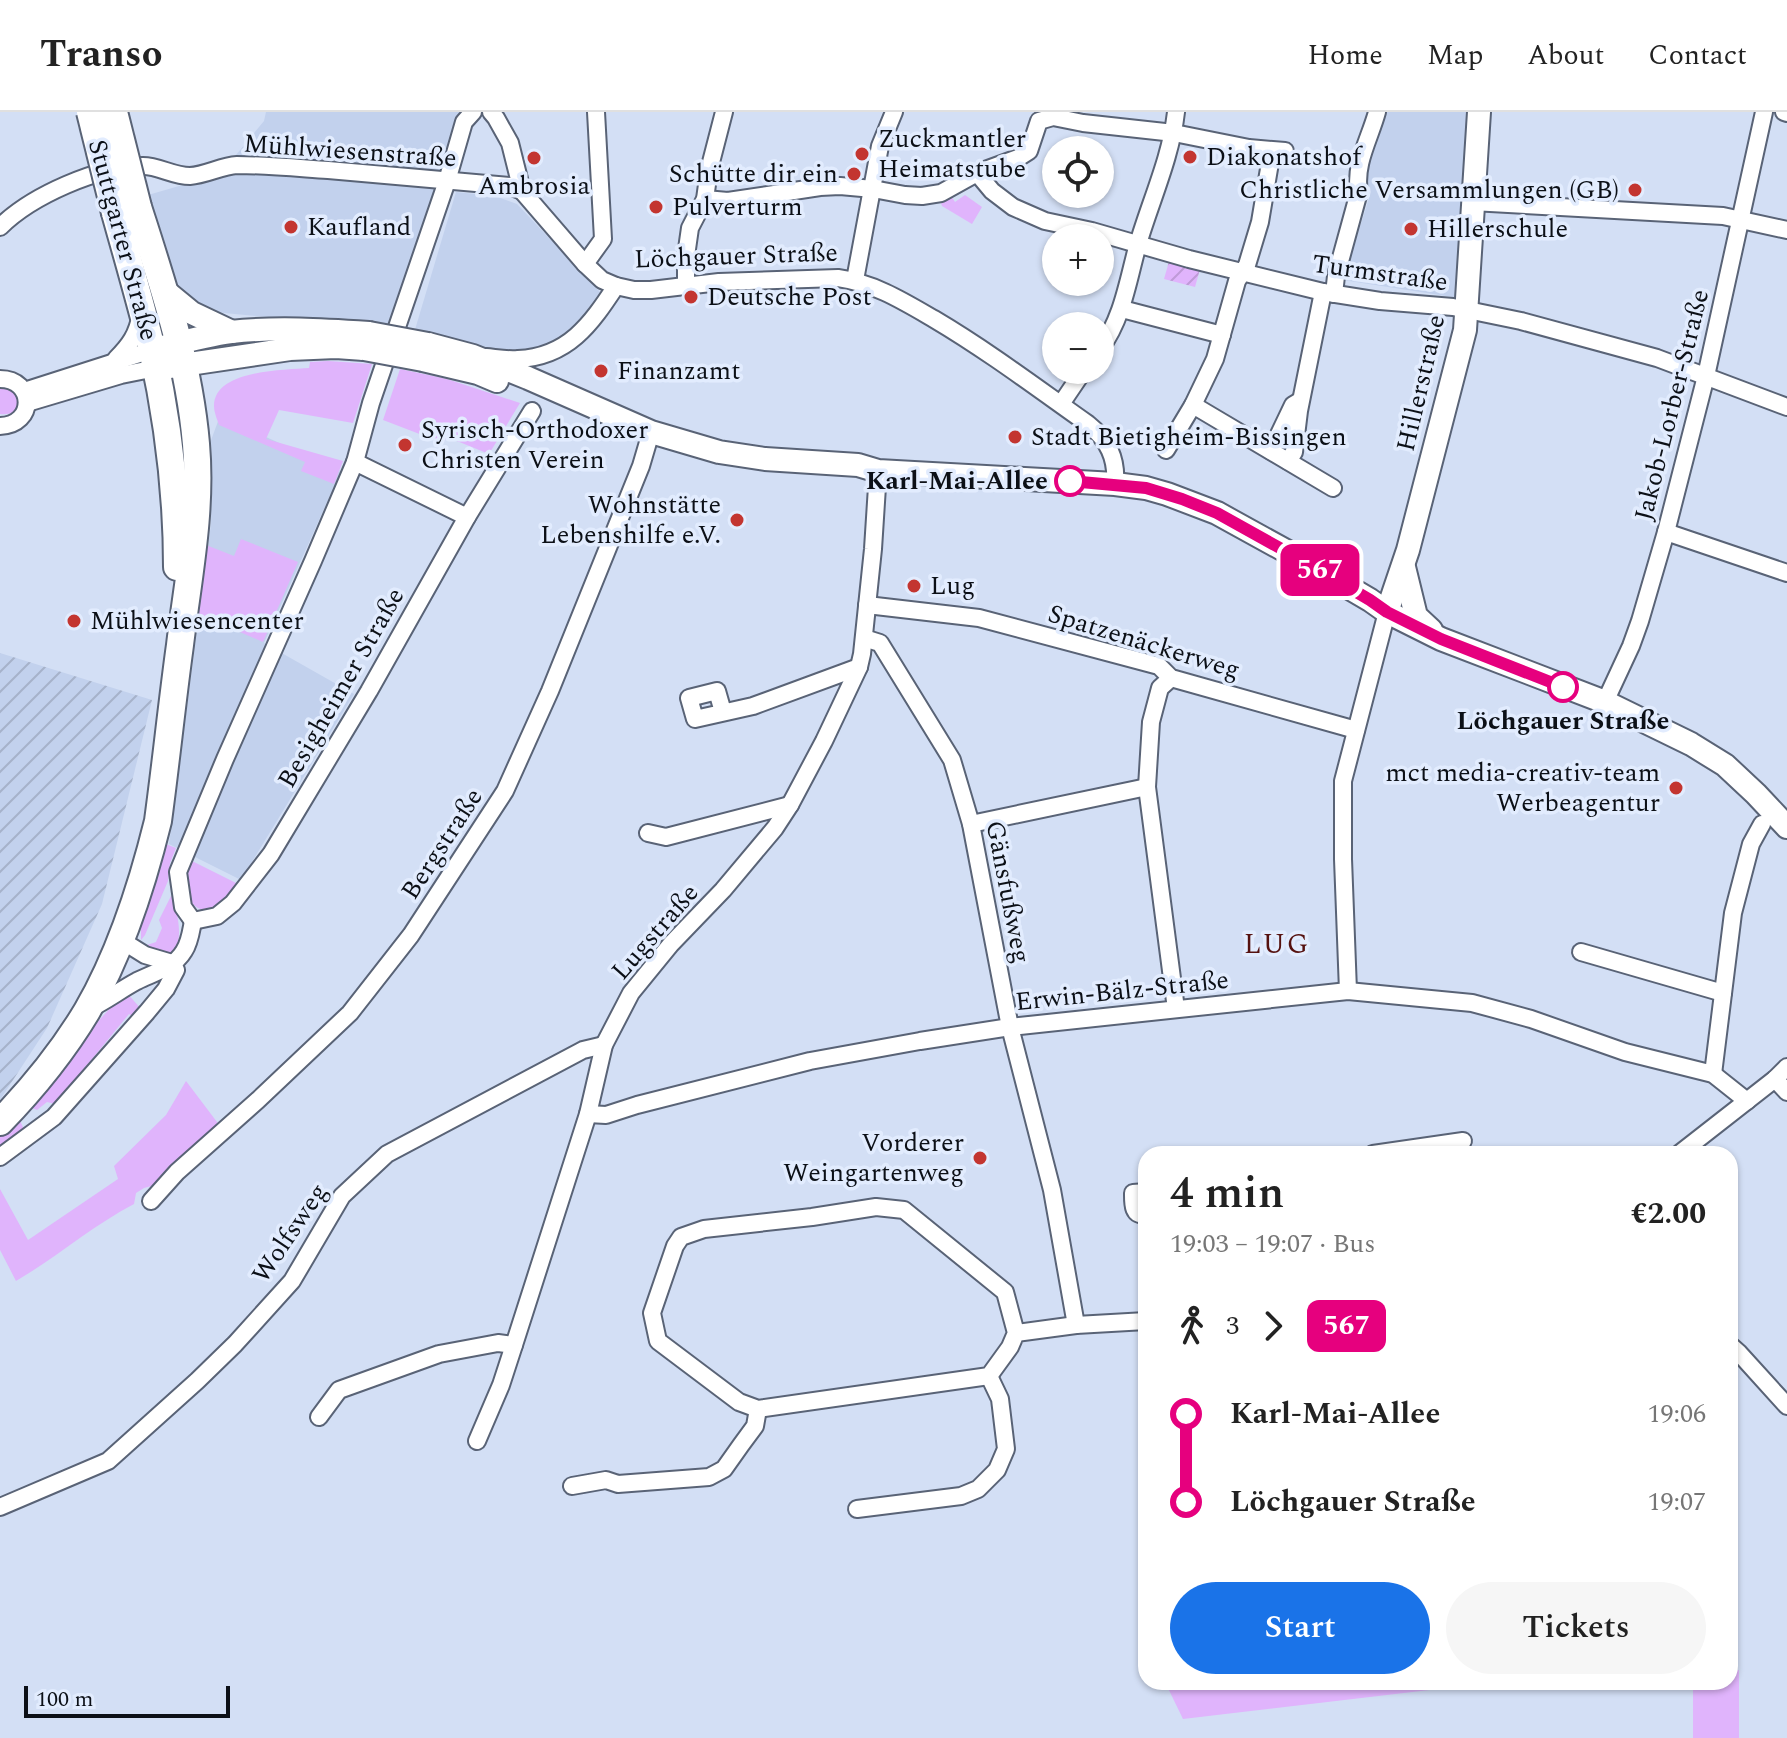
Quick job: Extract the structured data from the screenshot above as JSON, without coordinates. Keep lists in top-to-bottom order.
{
  "streets": {
    "main road": ["Stuttgarter Straße", "Hillerstraße"],
    "street": [
      "Mühlwiesenstraße",
      "Löchgauer Straße",
      "Turmstraße",
      "Jakob-Lorber-Straße",
      "Spatzenäckerweg",
      "Besigheimer Straße",
      "Bergstraße",
      "Gänsfußweg",
      "Lugstraße",
      "Erwin-Bälz-Straße",
      "Wolfsweg"
    ]
  },
  "crossings": [
    ["Mühlwiesenstraße", "Löchgauer Straße"],
    ["Turmstraße", "Hillerstraße"],
    ["Turmstraße", "Jakob-Lorber-Straße"],
    ["Spatzenäckerweg", "Lugstraße"],
    ["Gänsfußweg", "Lugstraße"],
    ["Gänsfußweg", "Erwin-Bälz-Straße"],
    ["Lugstraße", "Erwin-Bälz-Straße"],
    ["Lugstraße", "Wolfsweg"]
  ],
  "districts": ["LUG"],
  "places": [
    "Zuckmantler Heimatstube",
    "Diakonatshof",
    "Ambrosia",
    "Schütte dir ein",
    "Christliche Versammlungen (GB)",
    "Pulverturm",
    "Kaufland",
    "Hillerschule",
    "Deutsche Post",
    "Finanzamt",
    "Stadt Bietigheim-Bissingen",
    "Syrisch-Orthodoxer Christen Verein",
    "Karl-Mai-Allee",
    "Wohnstätte Lebenshilfe e.V.",
    "Lug",
    "Mühlwiesencenter",
    "Löchgauer Straße",
    "mct media-creativ-team Werbeagentur",
    "Vorderer Weingartenweg"
  ],
  "lines": ["bus line 567"],
  "scale_bar": "100 m",
  "page": {
    "header": "Transo",
    "nav": [
      "Home",
      "Map",
      "About",
      "Contact"
    ],
    "on_map": "567",
    "map_buttons": ["+", "−"],
    "heading": ["4 min", "19:03 – 19:07 · Bus", "€2.00"],
    "legs": ["3", "567"],
    "list": [
      {
        "name": "Karl-Mai-Allee",
        "value": "19:06"
      },
      {
        "name": "Löchgauer Straße",
        "value": "19:07"
      }
    ],
    "buttons": ["Start", "Tickets"],
    "scale": "100 m"
  }
}
